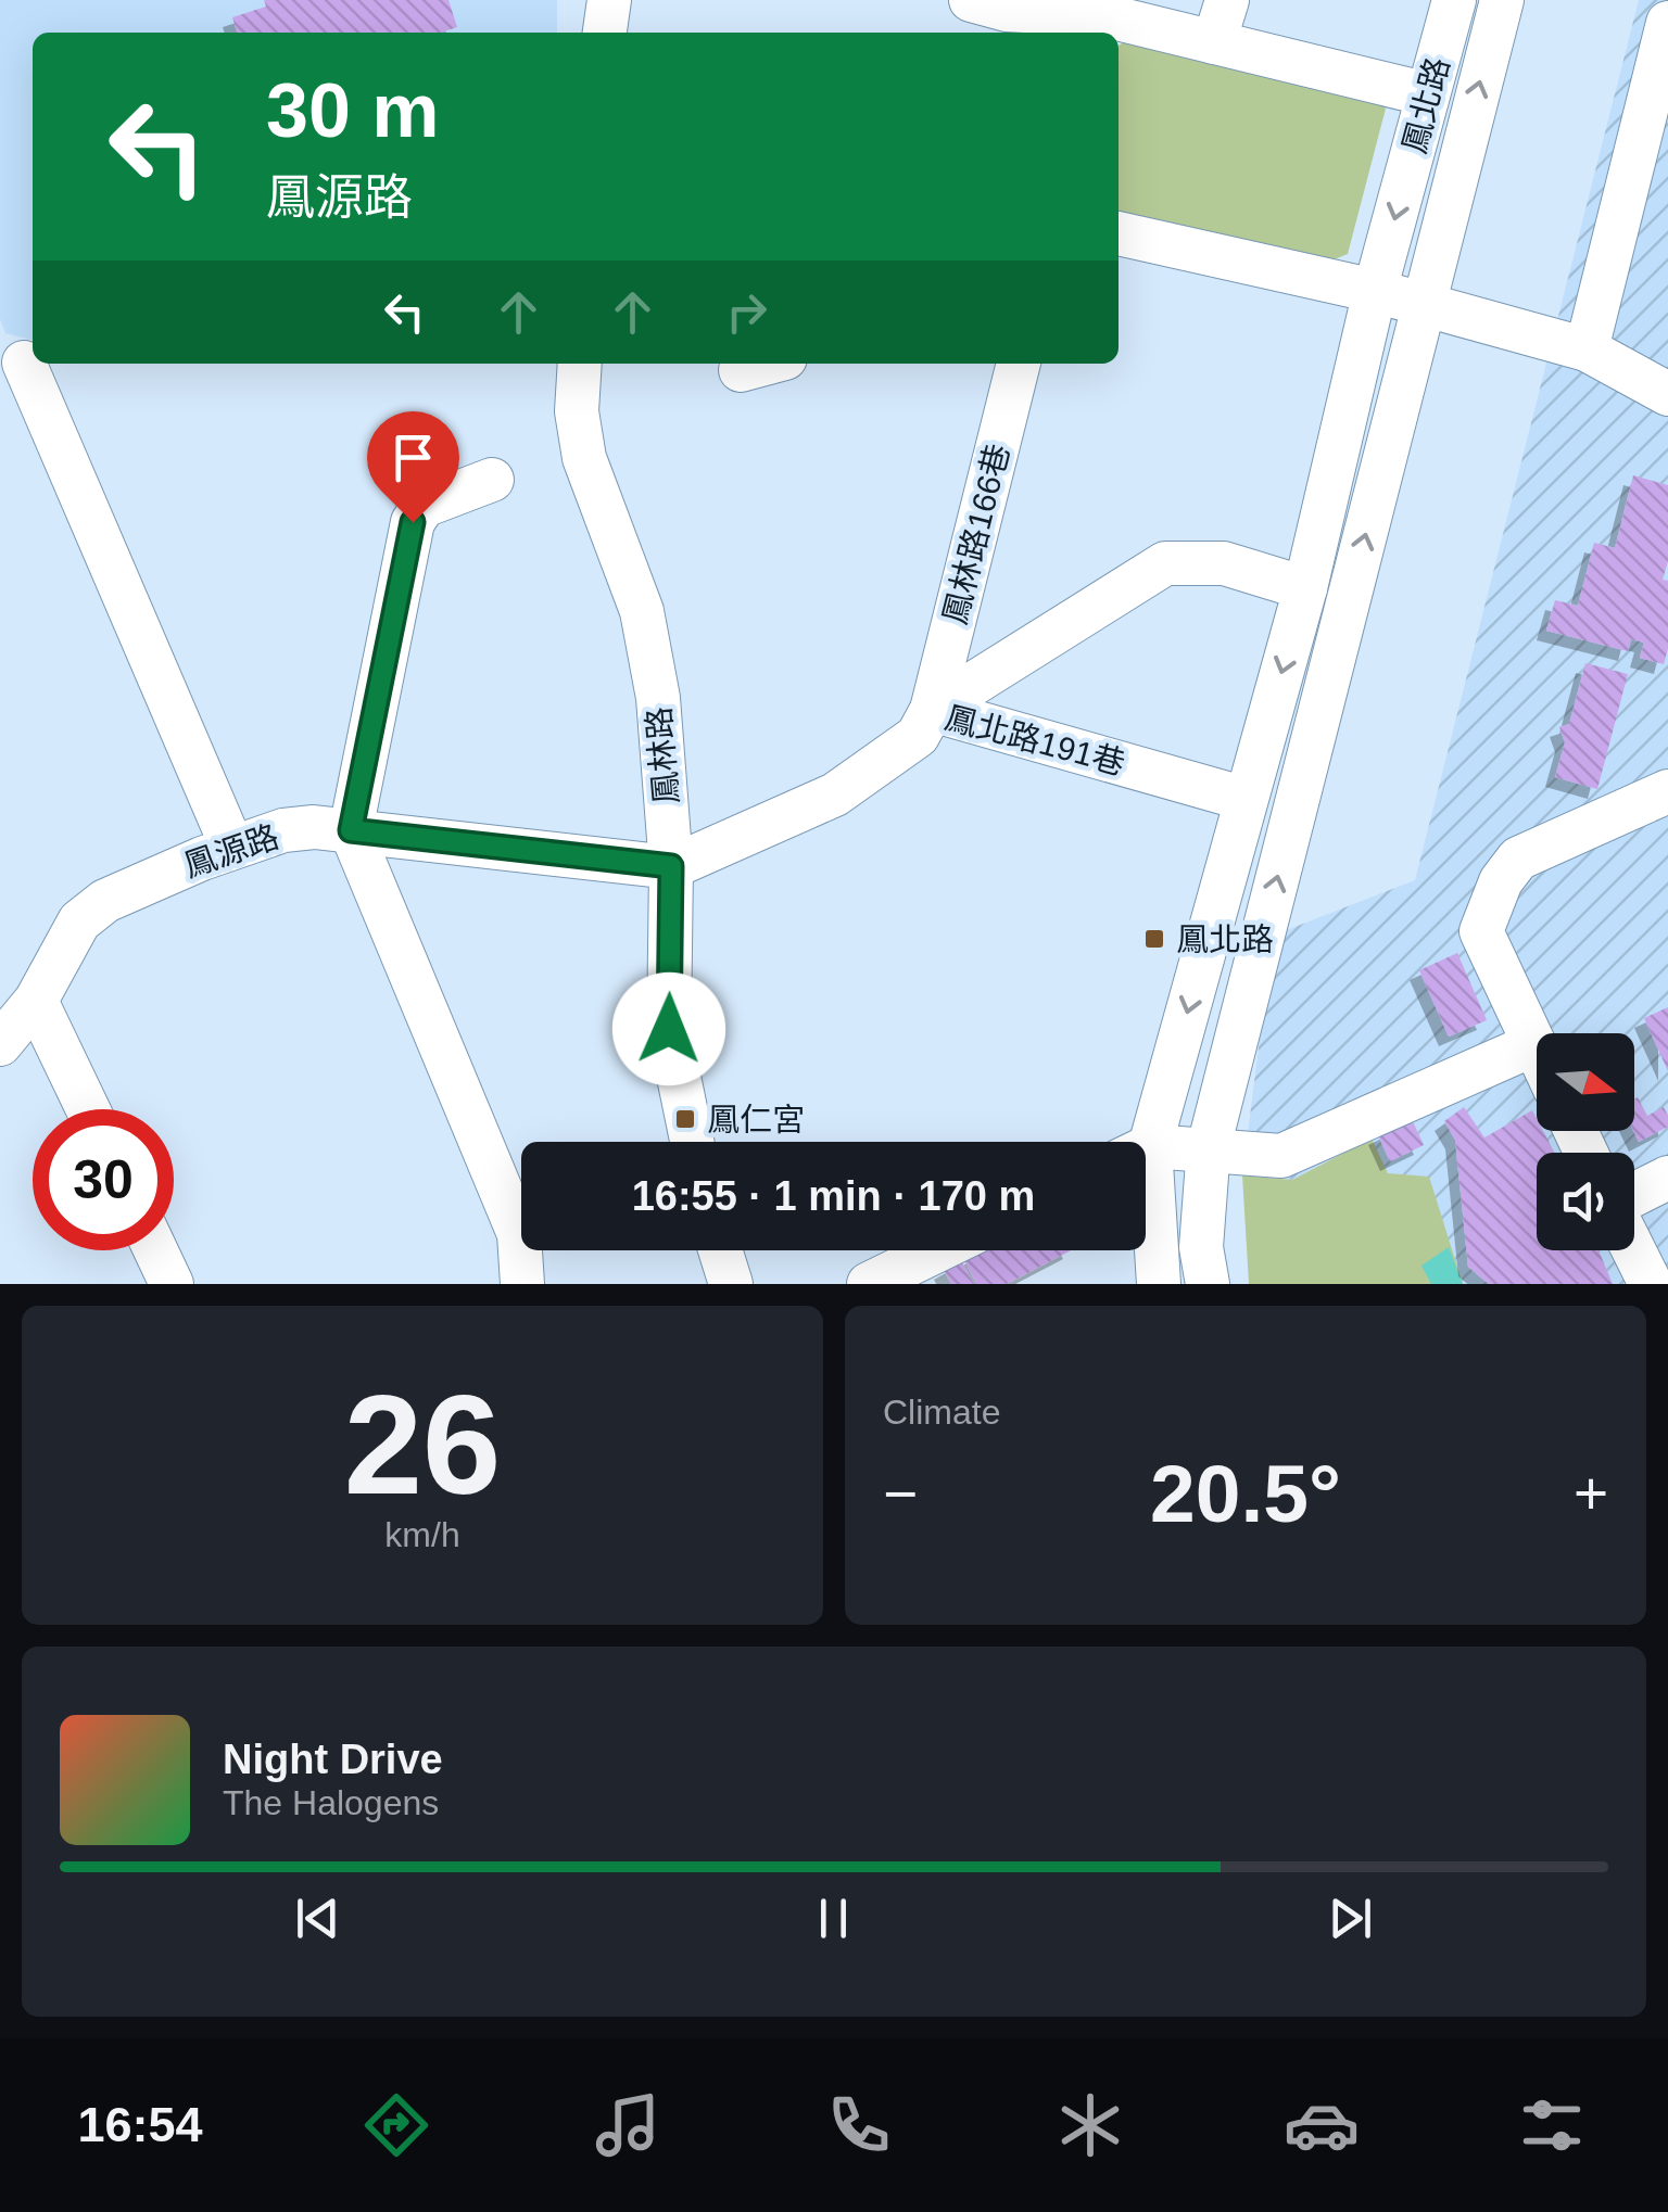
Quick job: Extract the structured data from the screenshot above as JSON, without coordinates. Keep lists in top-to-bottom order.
{
  "streets": {
    "street": [
      "鳳北路",
      "鳳林路166巷",
      "鳳北路191巷",
      "鳳林路",
      "鳳源路"
    ]
  },
  "crossings": [
    ["鳳北路", "鳳北路191巷"],
    ["鳳林路166巷", "鳳北路191巷"],
    ["鳳北路191巷", "鳳林路"],
    ["鳳北路191巷", "鳳源路"],
    ["鳳林路", "鳳源路"]
  ],
  "places": {
    "transit": ["鳳北路", "鳳仁宮"]
  },
  "north": "right",
  "page": {
    "turn": ["30 m", "鳳源路"],
    "limit": "30",
    "trip": "16:55 · 1 min · 170 m",
    "tile": [
      ["26", "km/h"],
      "Climate"
    ],
    "heat": ["−", "20.5°", "+"],
    "song": ["Night Drive", "The Halogens"],
    "tabs": "16:54"
  }
}
